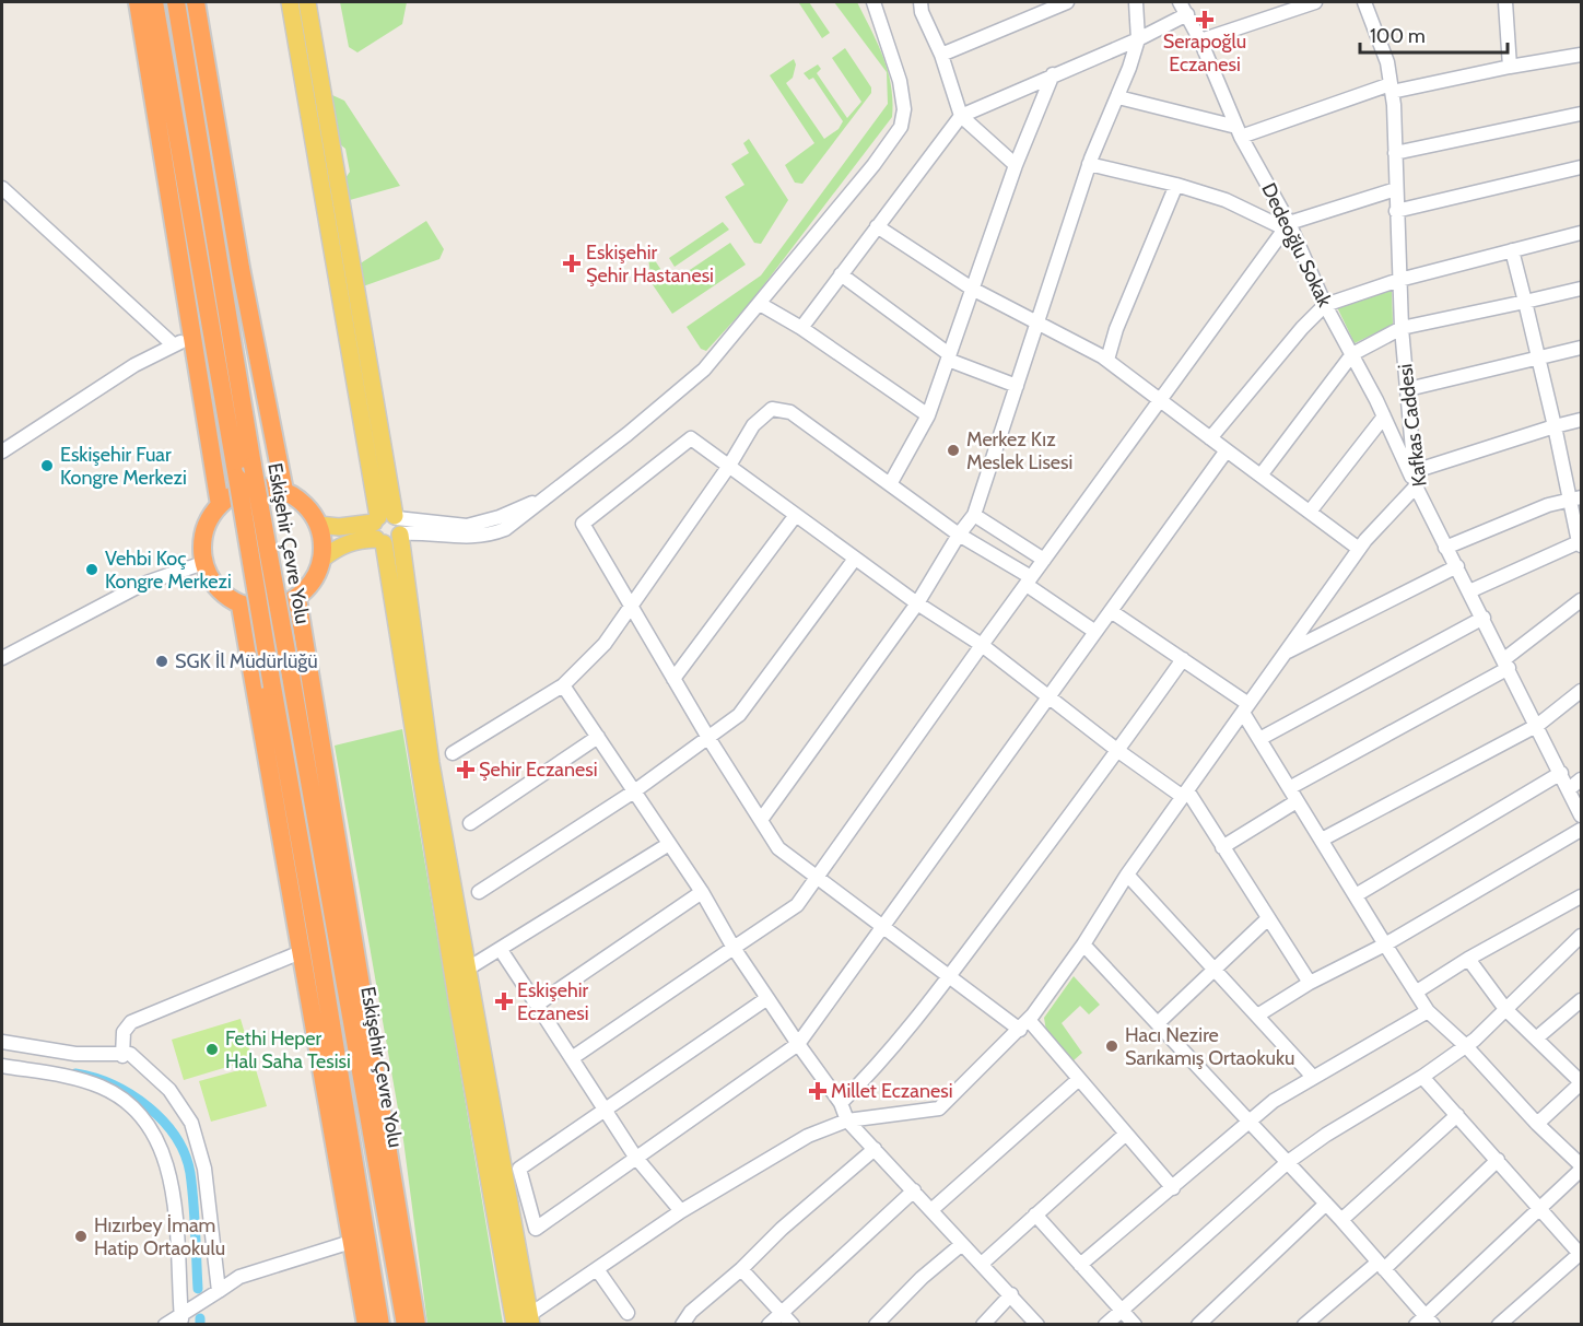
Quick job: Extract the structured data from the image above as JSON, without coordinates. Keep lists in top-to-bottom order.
{
  "streets": {
    "highway": ["Eskişehir Çevre Yolu"],
    "street": ["Dedeoğlu Sokak", "Kafkas Caddesi"]
  },
  "crossings": [
    ["Dedeoğlu Sokak", "Kafkas Caddesi"]
  ],
  "places": {
    "health": [
      "Serapoğlu Eczanesi",
      "Eskişehir Şehir Hastanesi",
      "Şehir Eczanesi",
      "Eskişehir Eczanesi",
      "Millet Eczanesi"
    ],
    "other": [
      "Merkez Kız Meslek Lisesi",
      "Eskişehir Fuar Kongre Merkezi",
      "Vehbi Koç Kongre Merkezi",
      "SGK İl Müdürlüğü",
      "Hacı Nezire Sarıkamış Ortaokuku",
      "Fethi Heper Halı Saha Tesisi",
      "Hızırbey İmam Hatip Ortaokulu"
    ]
  },
  "scale_bar": "100 m"
}
